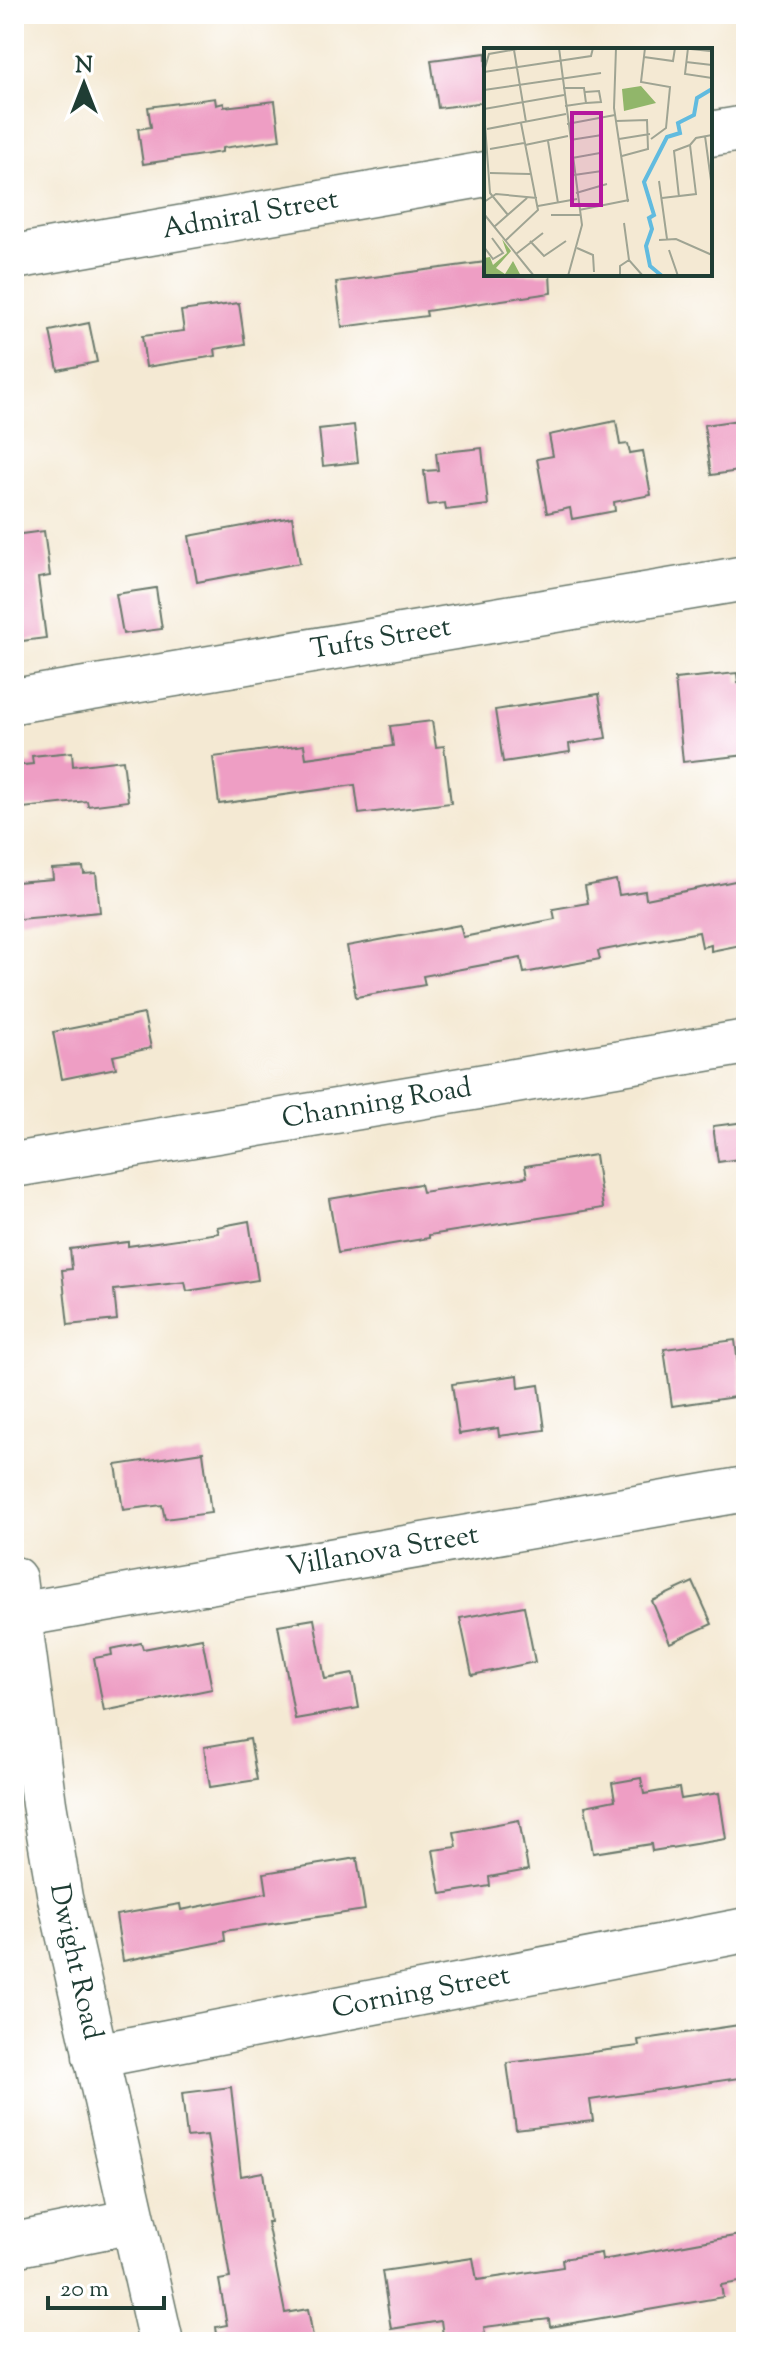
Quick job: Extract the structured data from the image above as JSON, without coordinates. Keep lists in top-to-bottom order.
{
  "streets": {
    "street": [
      "Admiral Street",
      "Tufts Street",
      "Channing Road",
      "Villanova Street",
      "Dwight Road",
      "Corning Street"
    ]
  },
  "crossings": [
    ["Villanova Street", "Dwight Road"],
    ["Dwight Road", "Corning Street"]
  ],
  "scale_bar": "20 m",
  "north": "top"
}
